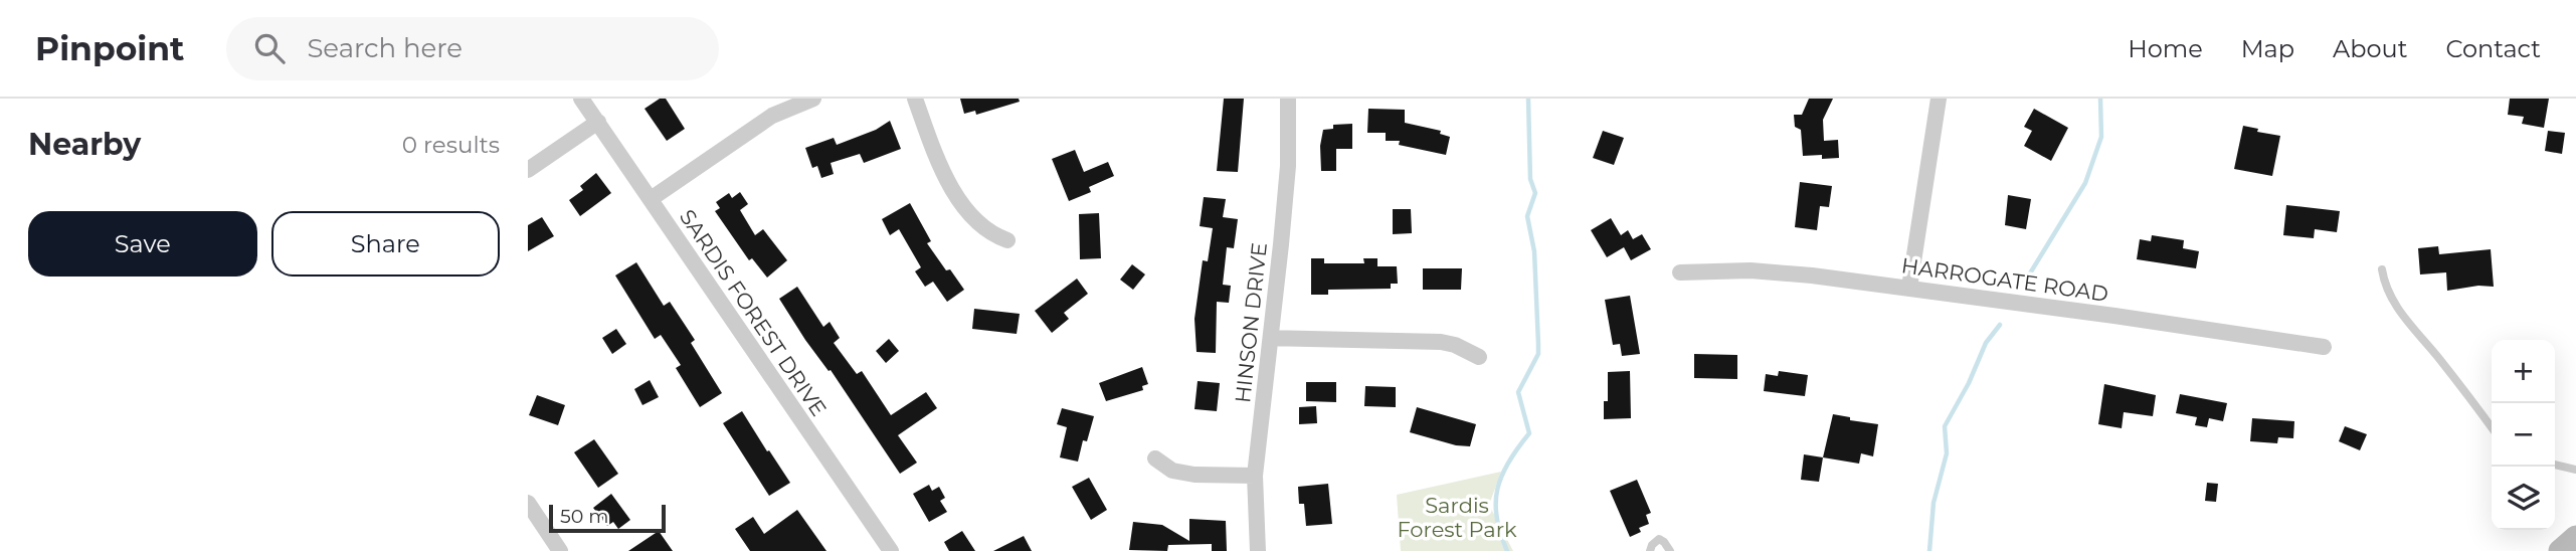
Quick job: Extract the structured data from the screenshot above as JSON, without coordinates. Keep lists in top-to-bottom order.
{
  "streets": {
    "street": ["HARROGATE ROAD", "SARDIS FOREST DRIVE", "HINSON DRIVE"]
  },
  "parks": ["Sardis Forest Park"],
  "scale_bar": "50 m",
  "page": {
    "header": "Pinpoint",
    "search": "Search here",
    "nav": [
      "Home",
      "Map",
      "About",
      "Contact"
    ],
    "heading": ["Nearby", "0 results"],
    "buttons": ["Save", "Share"],
    "map_buttons": ["+", "−"],
    "scale": "50 m"
  }
}
